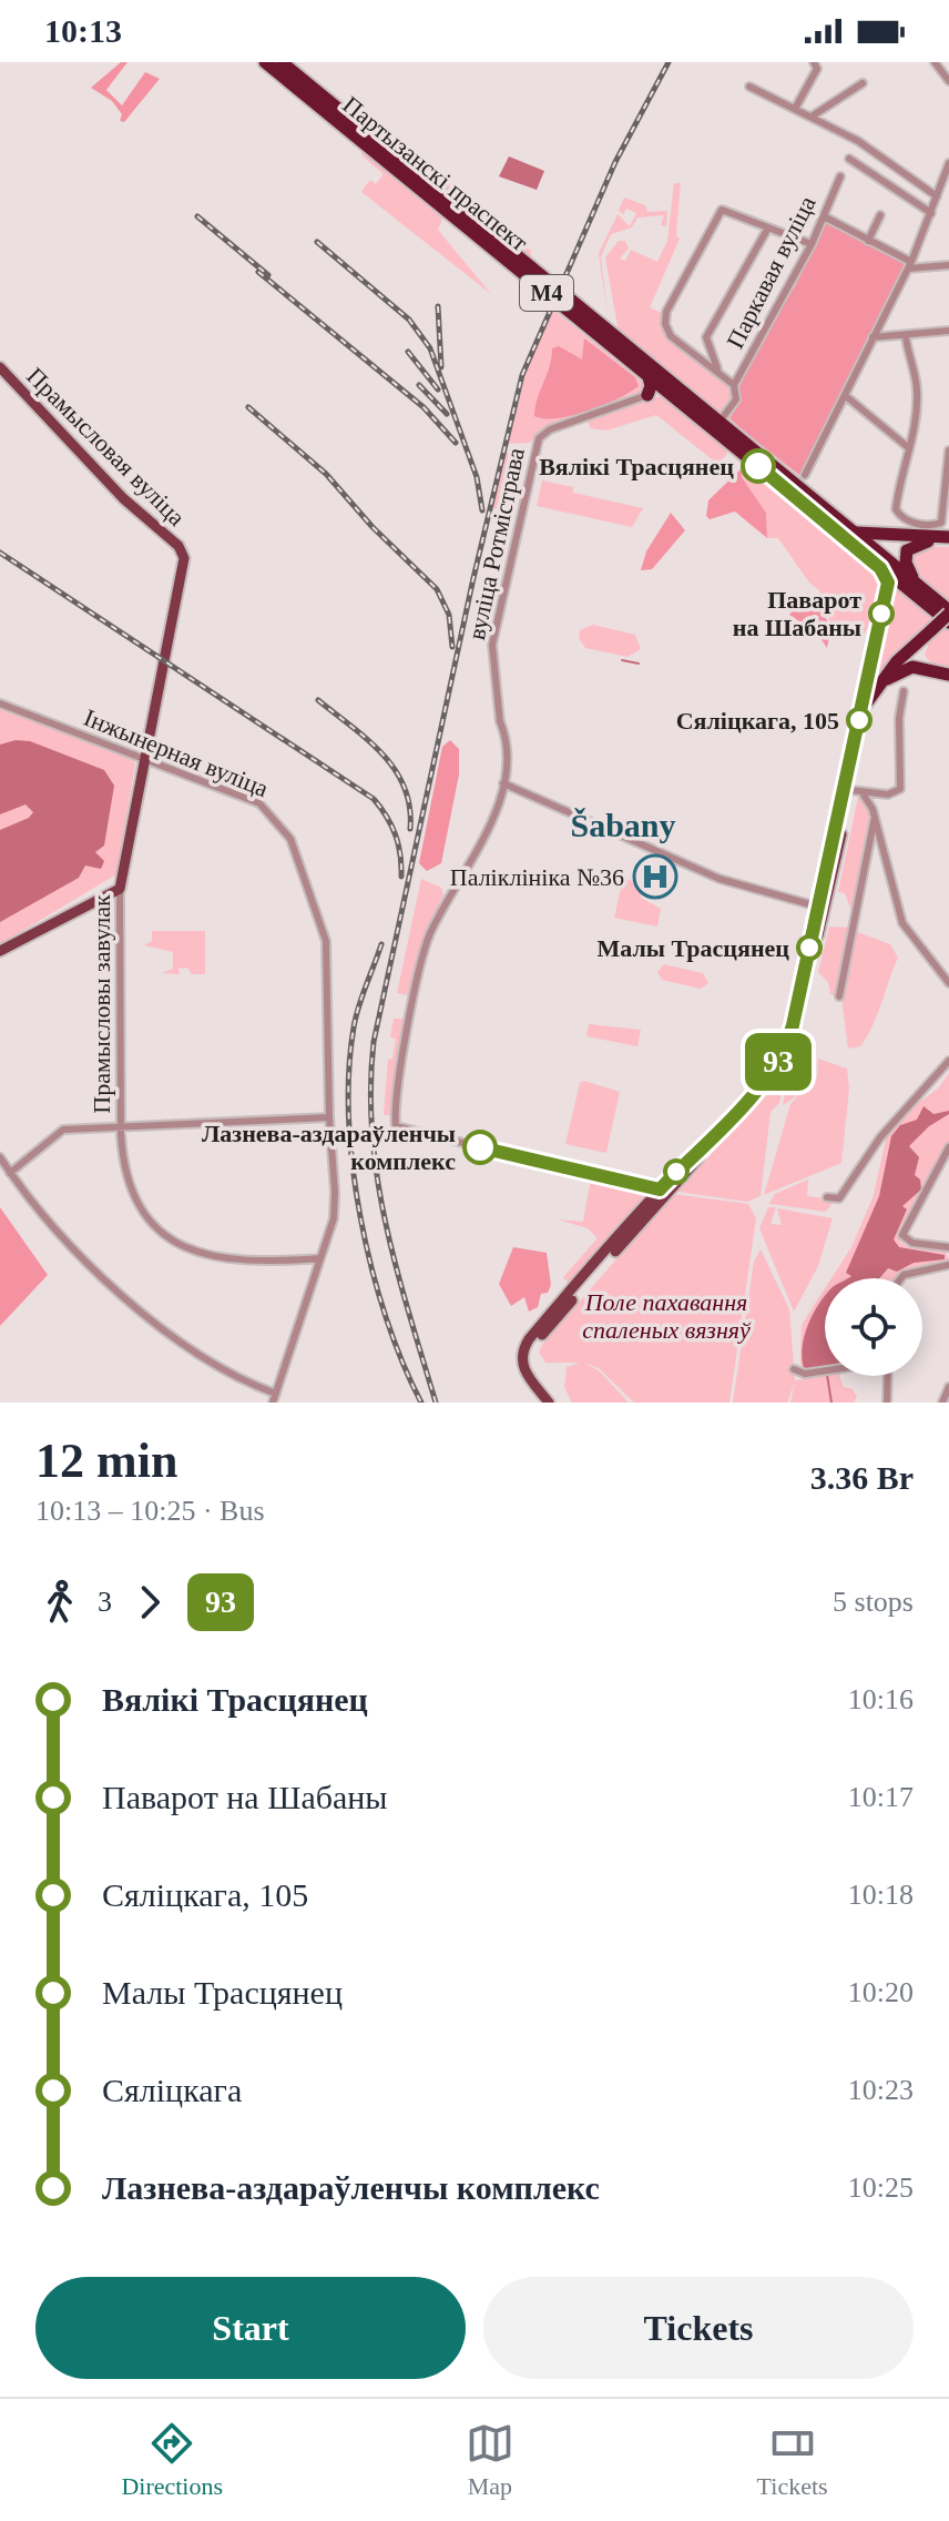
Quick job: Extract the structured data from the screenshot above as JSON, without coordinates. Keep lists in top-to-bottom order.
{
  "streets": {
    "highway": ["Партызанскі праспект", "М4"],
    "main road": ["Прамысловая вуліца", "Прамысловы завулак"],
    "street": ["Паркавая вуліца", "вуліца Ротмістрава", "Інжынерная вуліца"]
  },
  "crossings": [
    ["Партызанскі праспект", "Паркавая вуліца"],
    ["Прамысловая вуліца", "Прамысловы завулак"],
    ["Інжынерная вуліца", "Прамысловы завулак"]
  ],
  "districts": ["Šabany"],
  "parks": ["Поле пахавання спаленых вязняў"],
  "places": {
    "other": [
      "Вялікі Трасцянец",
      "Паварот на Шабаны",
      "Сяліцкага, 105",
      "Малы Трасцянец",
      "Лазнева-аздараўленчы комплекс"
    ],
    "hospital": ["Паліклініка №36"]
  },
  "lines": ["bus line 93"],
  "page": {
    "status": "10:13",
    "on_map": "93",
    "heading": ["12 min", "10:13 – 10:25 · Bus", "3.36 Br"],
    "legs": ["3", "93", "5 stops"],
    "list": [
      {
        "name": "Вялікі Трасцянец",
        "value": "10:16"
      },
      {
        "name": "Паварот на Шабаны",
        "value": "10:17"
      },
      {
        "name": "Сяліцкага, 105",
        "value": "10:18"
      },
      {
        "name": "Малы Трасцянец",
        "value": "10:20"
      },
      {
        "name": "Сяліцкага",
        "value": "10:23"
      },
      {
        "name": "Лазнева-аздараўленчы комплекс",
        "value": "10:25"
      }
    ],
    "buttons": ["Start", "Tickets"],
    "tabs": ["Directions", "Map", "Tickets"]
  }
}
